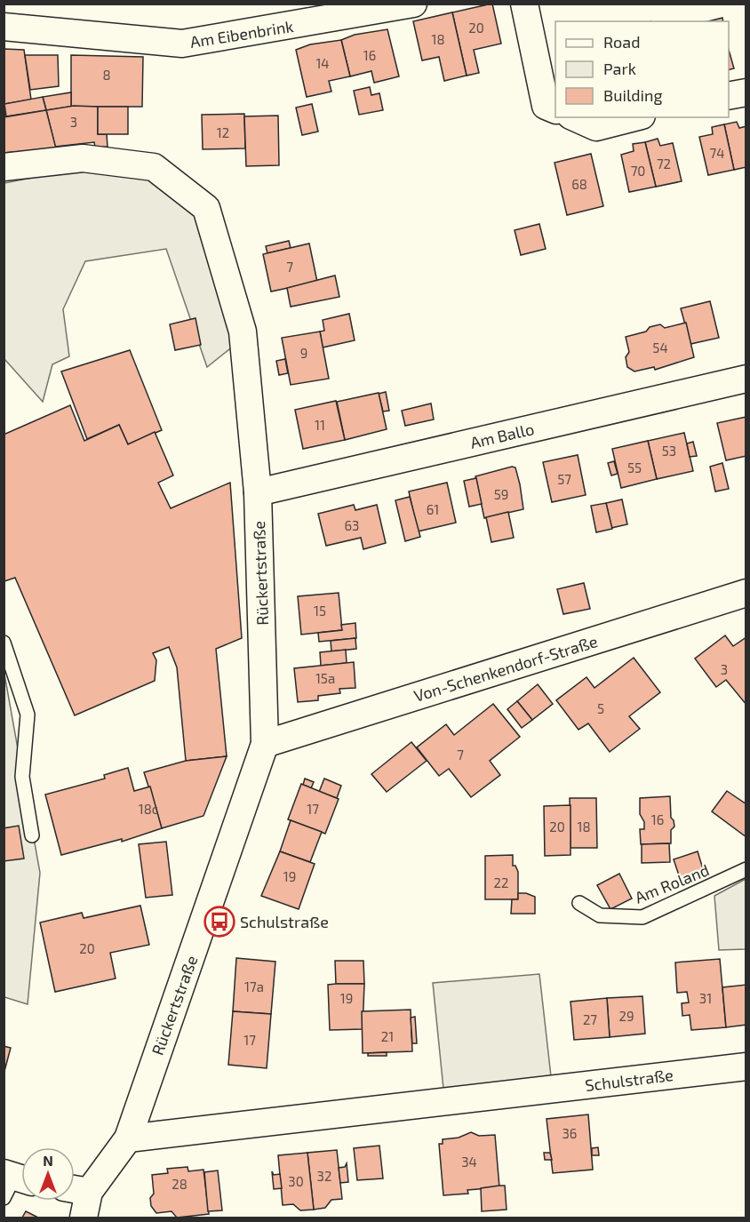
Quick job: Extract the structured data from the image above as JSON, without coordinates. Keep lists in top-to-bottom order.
{
  "streets": {
    "street": [
      "Am Eibenbrink",
      "Am Ballo",
      "Rückertstraße",
      "Von-Schenkendorf-Straße",
      "Schulstraße"
    ],
    "lane": ["Am Roland"]
  },
  "crossings": [
    ["Am Ballo", "Rückertstraße"],
    ["Rückertstraße", "Von-Schenkendorf-Straße"],
    ["Rückertstraße", "Schulstraße"]
  ],
  "places": {
    "bus stop": ["Schulstraße"]
  },
  "house_numbers": [
    "20",
    "18",
    "16",
    "14",
    "8",
    "3",
    "12",
    "74",
    "72",
    "70",
    "68",
    "7",
    "54",
    "9",
    "11",
    "53",
    "55",
    "57",
    "59",
    "61",
    "63",
    "15",
    "3",
    "15a",
    "5",
    "7",
    "18c",
    "17",
    "16",
    "20",
    "18",
    "19",
    "22",
    "20",
    "17a",
    "19",
    "31",
    "29",
    "27",
    "21",
    "17",
    "36",
    "34",
    "32",
    "30",
    "28"
  ],
  "legend": ["Road", "Park", "Building"],
  "north": "top"
}
